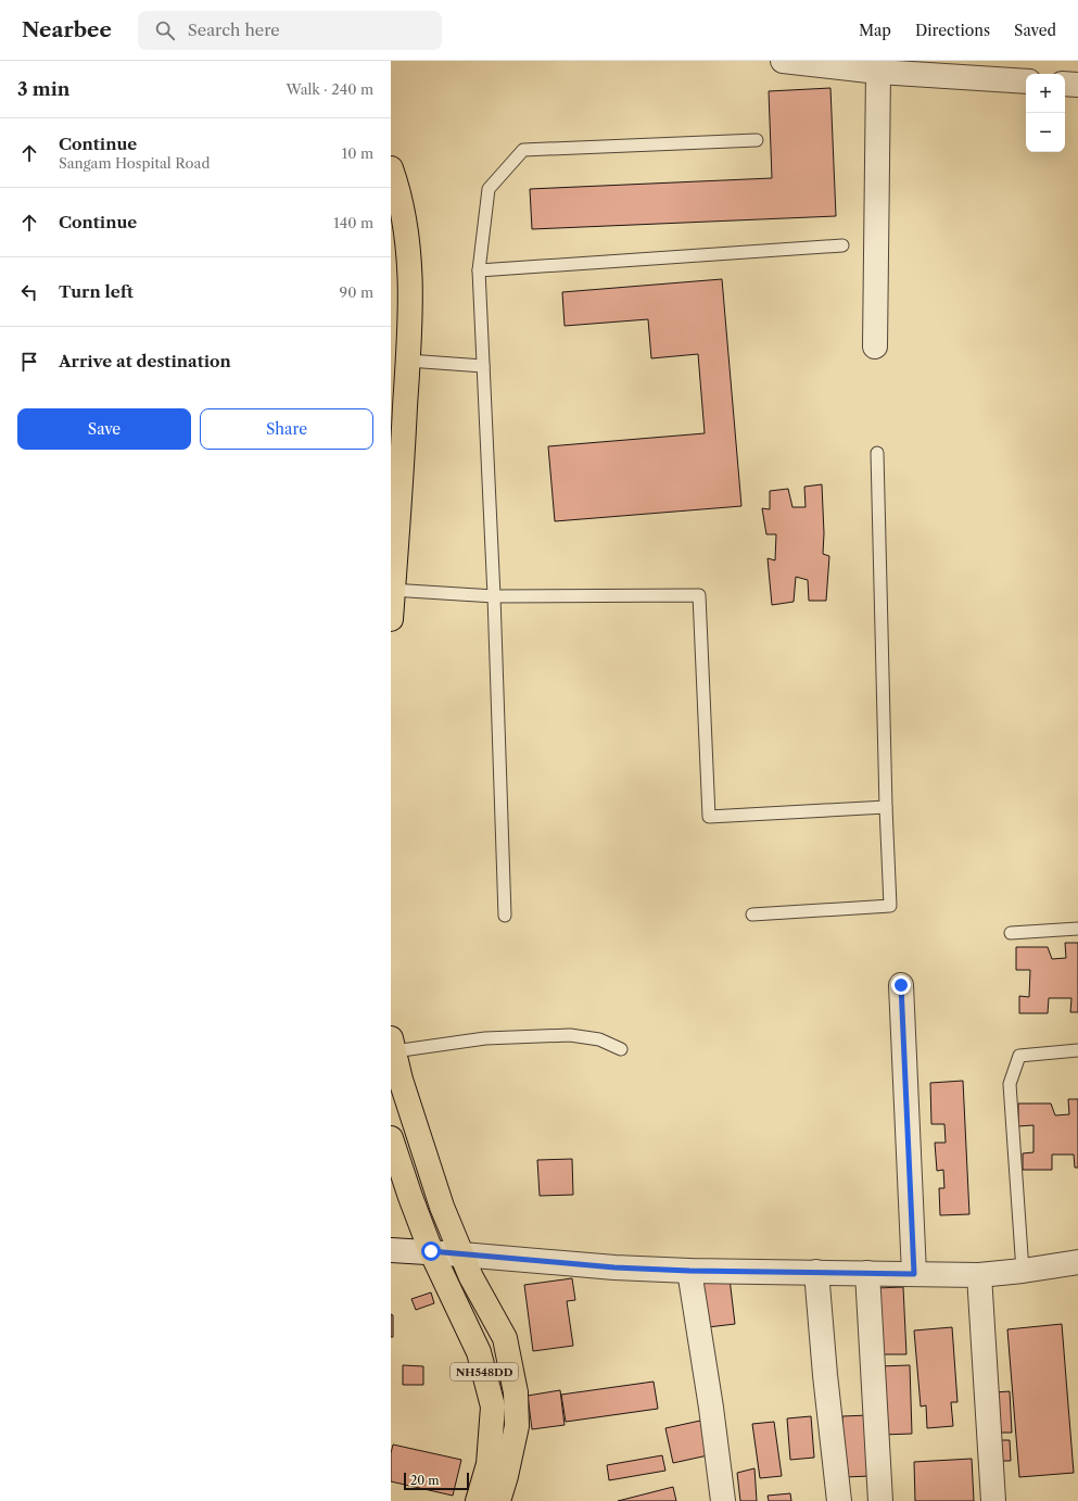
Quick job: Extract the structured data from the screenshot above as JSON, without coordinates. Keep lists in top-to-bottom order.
{
  "streets": {
    "highway": ["NH548DD"]
  },
  "scale_bar": "20 m",
  "page": {
    "header": "Nearbee",
    "search": "Search here",
    "nav": ["Map", "Directions", "Saved"],
    "heading": ["3 min", "Walk · 240 m"],
    "map_buttons": ["+", "−"],
    "list": [
      ["Continue", "Sangam Hospital Road", "10 m"],
      ["Continue", "140 m"],
      ["Turn left", "90 m"],
      "Arrive at destination"
    ],
    "buttons": ["Save", "Share"],
    "scale": "20 m"
  }
}
